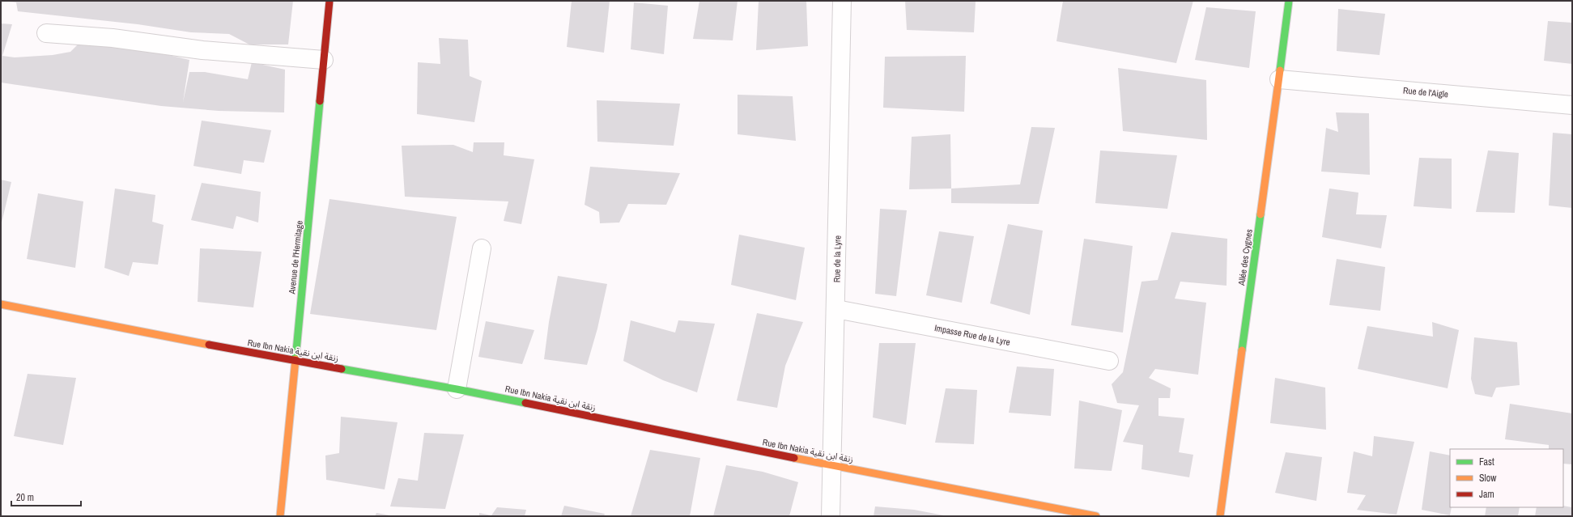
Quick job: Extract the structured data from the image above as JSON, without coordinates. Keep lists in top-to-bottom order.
{
  "streets": {
    "street": [
      "Rue de l'Aigle",
      "Avenue de l'Hermitage",
      "Allée des Cygnes",
      "Rue de la Lyre",
      "Impasse Rue de la Lyre",
      "Rue Ibn Nakia زنقة ابن نقية"
    ]
  },
  "crossings": [
    ["Rue de l'Aigle", "Allée des Cygnes"],
    ["Avenue de l'Hermitage", "Rue Ibn Nakia زنقة ابن نقية"],
    ["Rue de la Lyre", "Impasse Rue de la Lyre"],
    ["Rue de la Lyre", "Rue Ibn Nakia زنقة ابن نقية"]
  ],
  "legend": ["Fast", "Slow", "Jam"],
  "scale_bar": "20 m"
}
